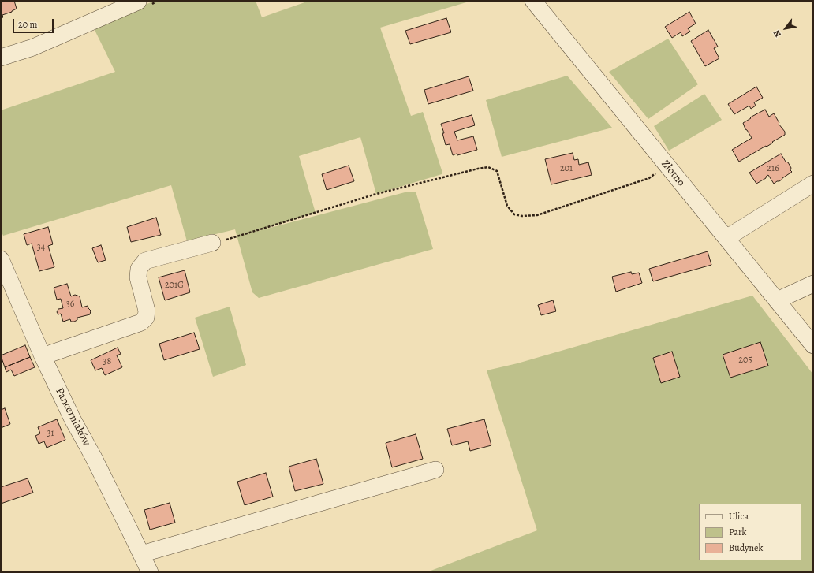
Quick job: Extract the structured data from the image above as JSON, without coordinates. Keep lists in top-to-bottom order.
{
  "streets": {
    "street": ["Złotno", "Pancerniaków"]
  },
  "house_numbers": [
    "201",
    "216",
    "34",
    "201G",
    "36",
    "205",
    "38",
    "31"
  ],
  "legend": ["Ulica", "Park", "Budynek"],
  "scale_bar": "20 m",
  "north": "bottom left"
}
